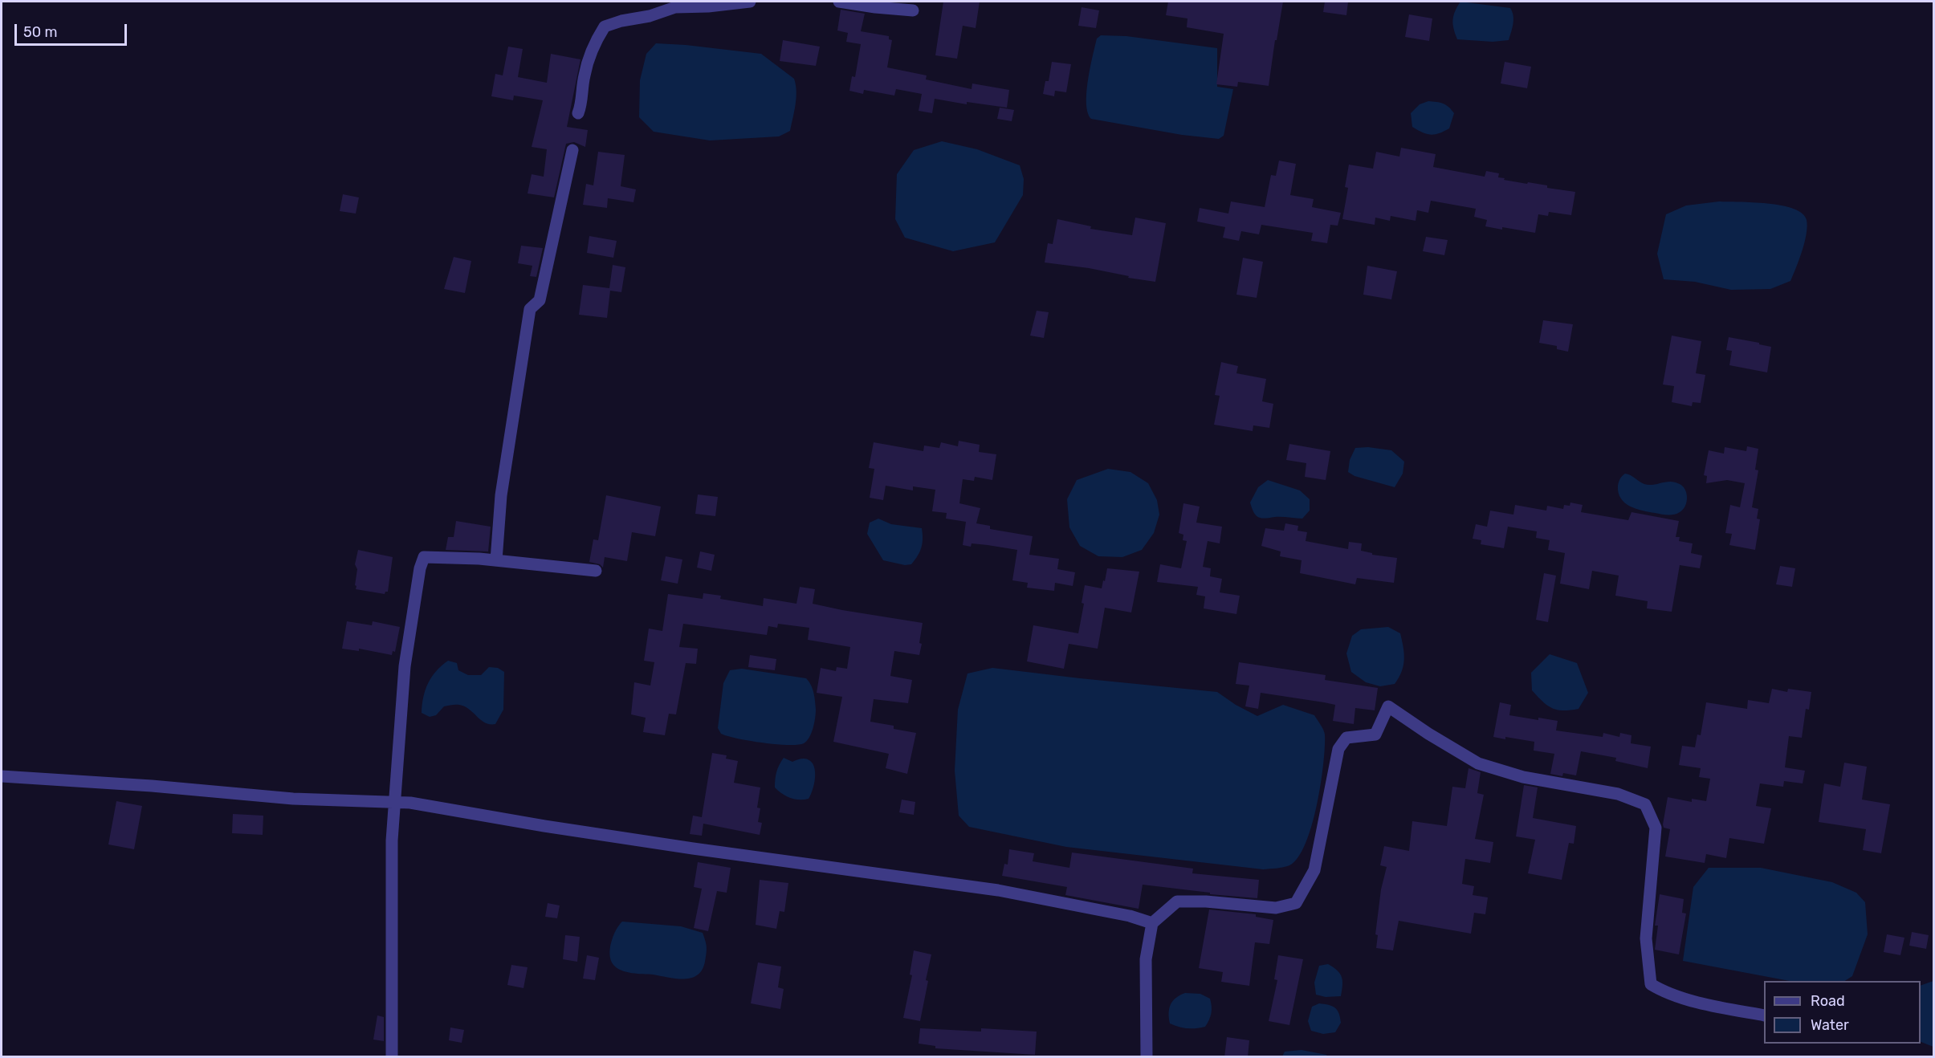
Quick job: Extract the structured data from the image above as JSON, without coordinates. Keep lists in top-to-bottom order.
{
  "legend": ["Road", "Water"],
  "scale_bar": "50 m"
}
